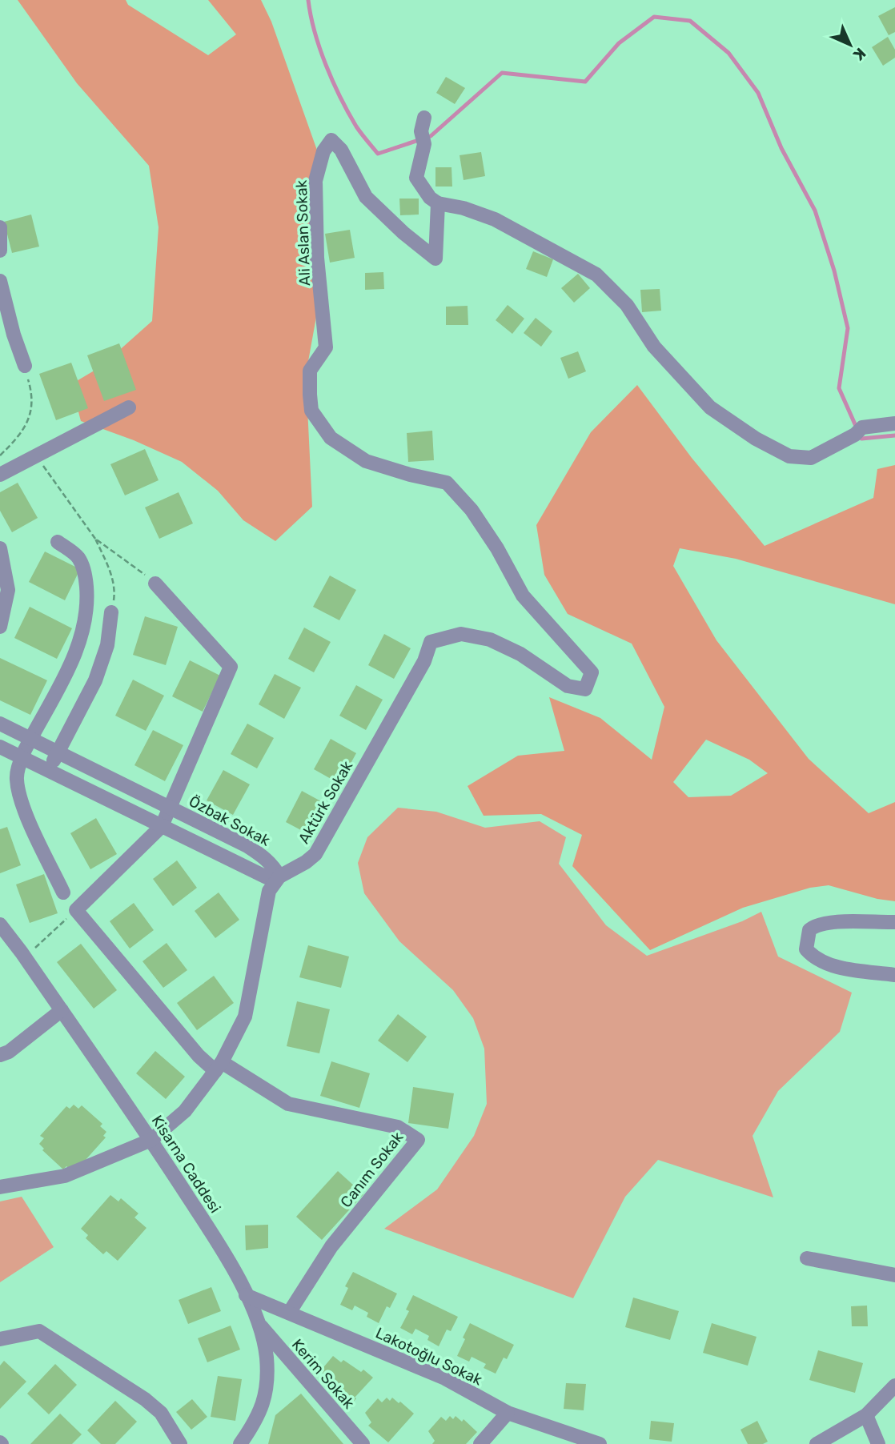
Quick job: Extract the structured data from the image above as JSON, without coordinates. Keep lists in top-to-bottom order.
{
  "streets": {
    "street": [
      "Ali Aslan Sokak",
      "Aktürk Sokak",
      "Özbak Sokak",
      "Kisarna Caddesi",
      "Canım Sokak",
      "Lakotoğlu Sokak",
      "Kerim Sokak"
    ]
  },
  "crossings": [
    ["Ali Aslan Sokak", "Aktürk Sokak"],
    ["Aktürk Sokak", "Özbak Sokak"],
    ["Kisarna Caddesi", "Lakotoğlu Sokak"],
    ["Kisarna Caddesi", "Kerim Sokak"],
    ["Canım Sokak", "Lakotoğlu Sokak"]
  ],
  "north": "bottom right"
}
